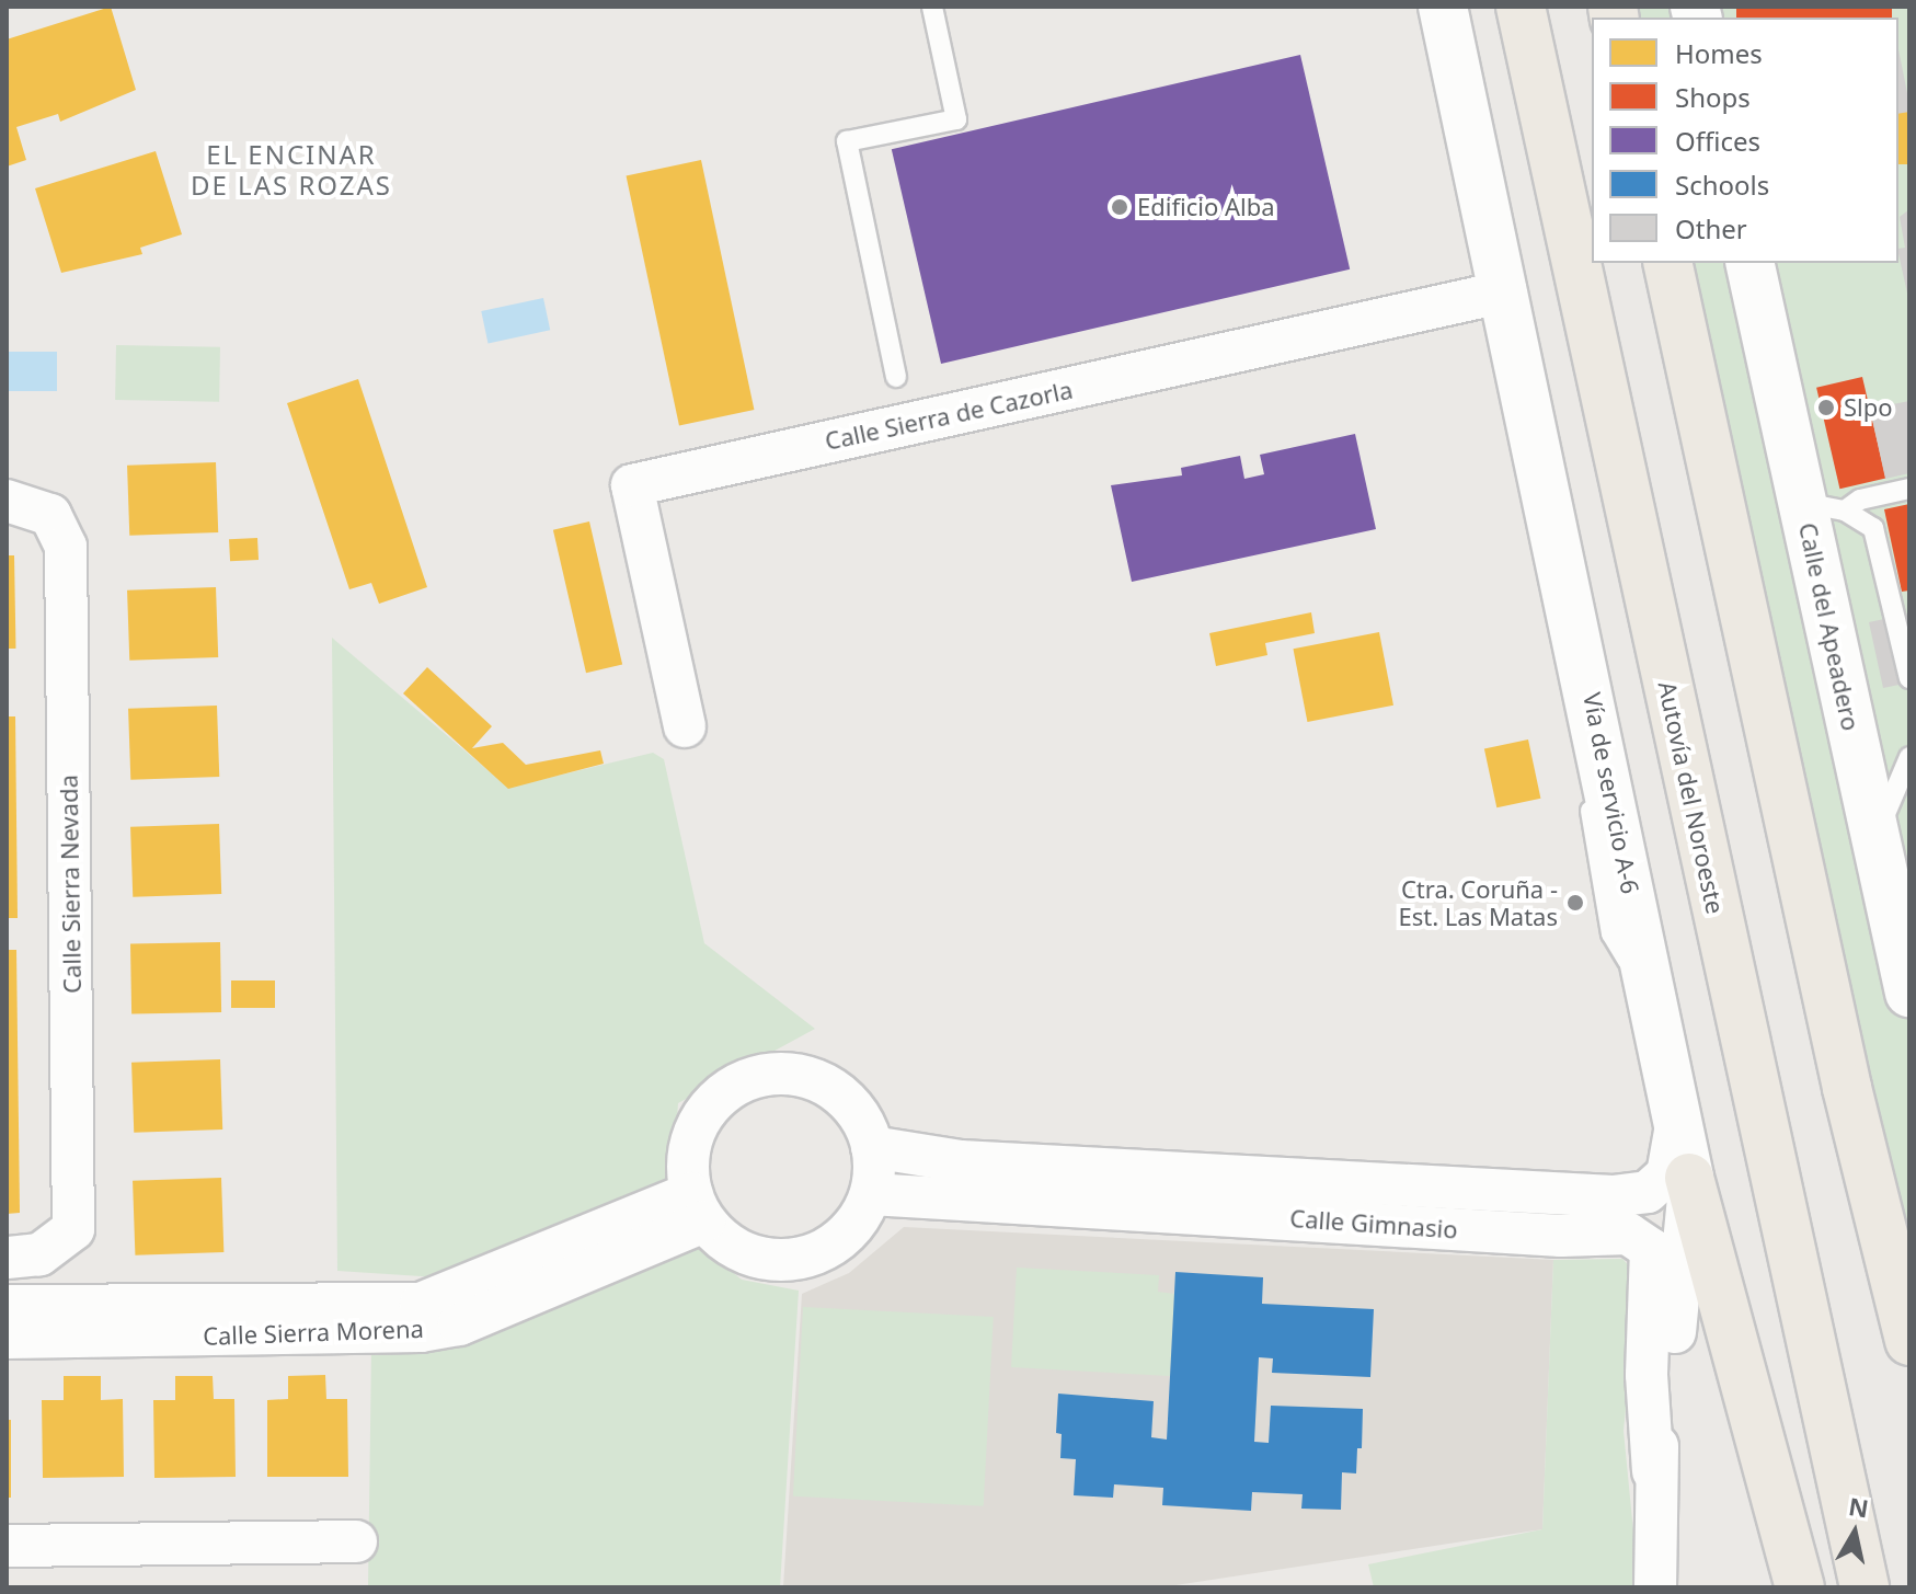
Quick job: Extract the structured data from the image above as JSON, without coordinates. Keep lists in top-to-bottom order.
{
  "streets": {
    "highway": ["Autovía del Noroeste"],
    "street": [
      "Calle Sierra de Cazorla",
      "Calle del Apeadero",
      "Vía de servicio A-6",
      "Calle Sierra Nevada",
      "Calle Gimnasio",
      "Calle Sierra Morena"
    ]
  },
  "crossings": [
    ["Calle Sierra de Cazorla", "Vía de servicio A-6"],
    ["Vía de servicio A-6", "Calle Gimnasio"],
    ["Calle Gimnasio", "Calle Sierra Morena"]
  ],
  "districts": ["EL ENCINAR DE LAS ROZAS"],
  "places": ["Edificio Alba", "Slpo", "Ctra. Coruña - Est. Las Matas"],
  "legend": [
    "Homes",
    "Shops",
    "Offices",
    "Schools",
    "Other"
  ],
  "north": "top"
}
